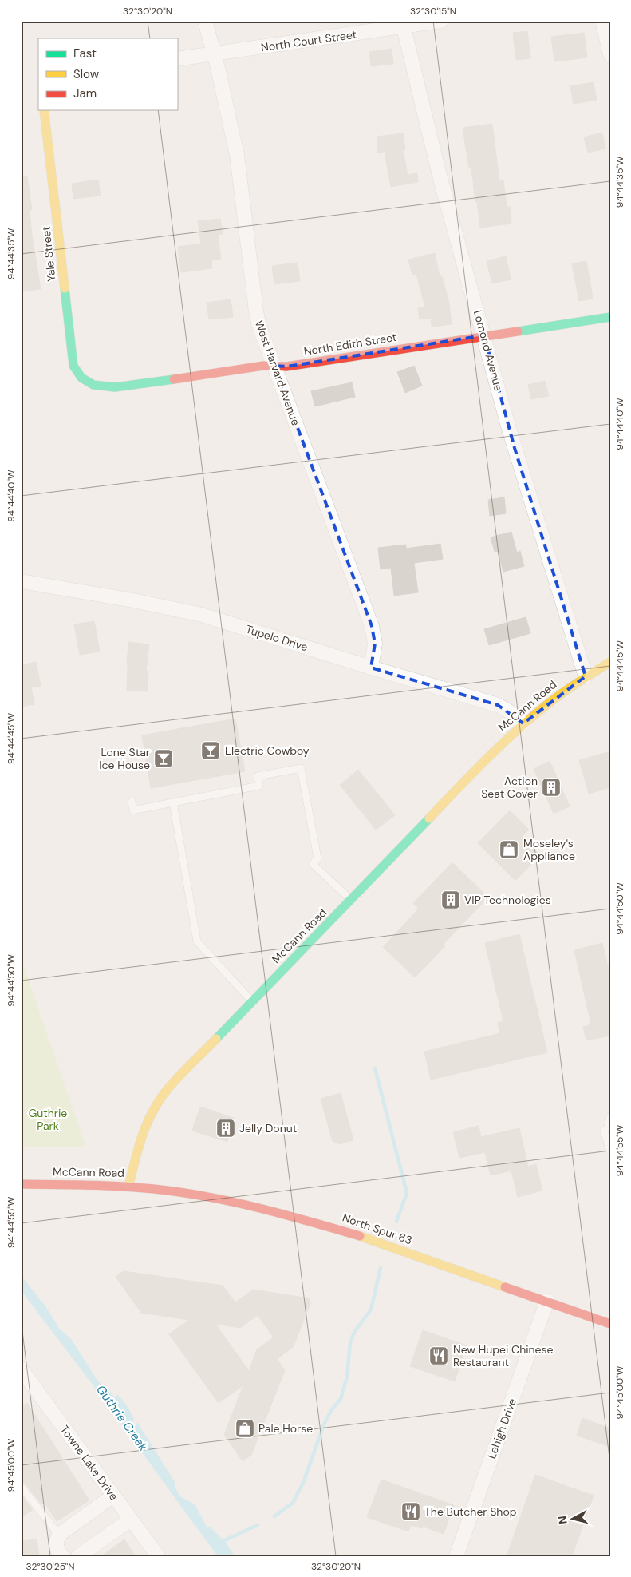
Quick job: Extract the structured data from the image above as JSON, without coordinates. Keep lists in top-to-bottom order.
{
  "streets": {
    "street": [
      "North Court Street",
      "Yale Street",
      "North Edith Street",
      "Lomond Avenue",
      "West Harvard Avenue",
      "Tupelo Drive",
      "McCann Road",
      "North Spur 63",
      "Lehigh Drive",
      "Towne Lake Drive"
    ]
  },
  "crossings": [
    ["North Court Street", "Lomond Avenue"],
    ["North Court Street", "West Harvard Avenue"],
    ["Yale Street", "North Edith Street"],
    ["North Edith Street", "Lomond Avenue"],
    ["North Edith Street", "West Harvard Avenue"],
    ["Lomond Avenue", "McCann Road"],
    ["West Harvard Avenue", "Tupelo Drive"],
    ["Tupelo Drive", "McCann Road"],
    ["McCann Road", "North Spur 63"],
    ["North Spur 63", "Lehigh Drive"]
  ],
  "water": ["Guthrie Creek"],
  "parks": ["Guthrie Park"],
  "places": {
    "bar": ["Electric Cowboy", "Lone Star Ice House"],
    "building": ["Action Seat Cover", "VIP Technologies", "Jelly Donut"],
    "shop": ["Moseley's Appliance", "Pale Horse"],
    "restaurant": ["New Hupei Chinese Restaurant", "The Butcher Shop"]
  },
  "legend": ["Fast", "Slow", "Jam"],
  "north": "left",
  "coordinates": [
    "32°30'20\"N",
    "32°30'15\"N",
    "94°44'35\"W",
    "94°44'40\"W",
    "94°44'45\"W",
    "94°44'50\"W",
    "94°44'55\"W",
    "94°45'00\"W",
    "32°30'25\"N"
  ]
}
